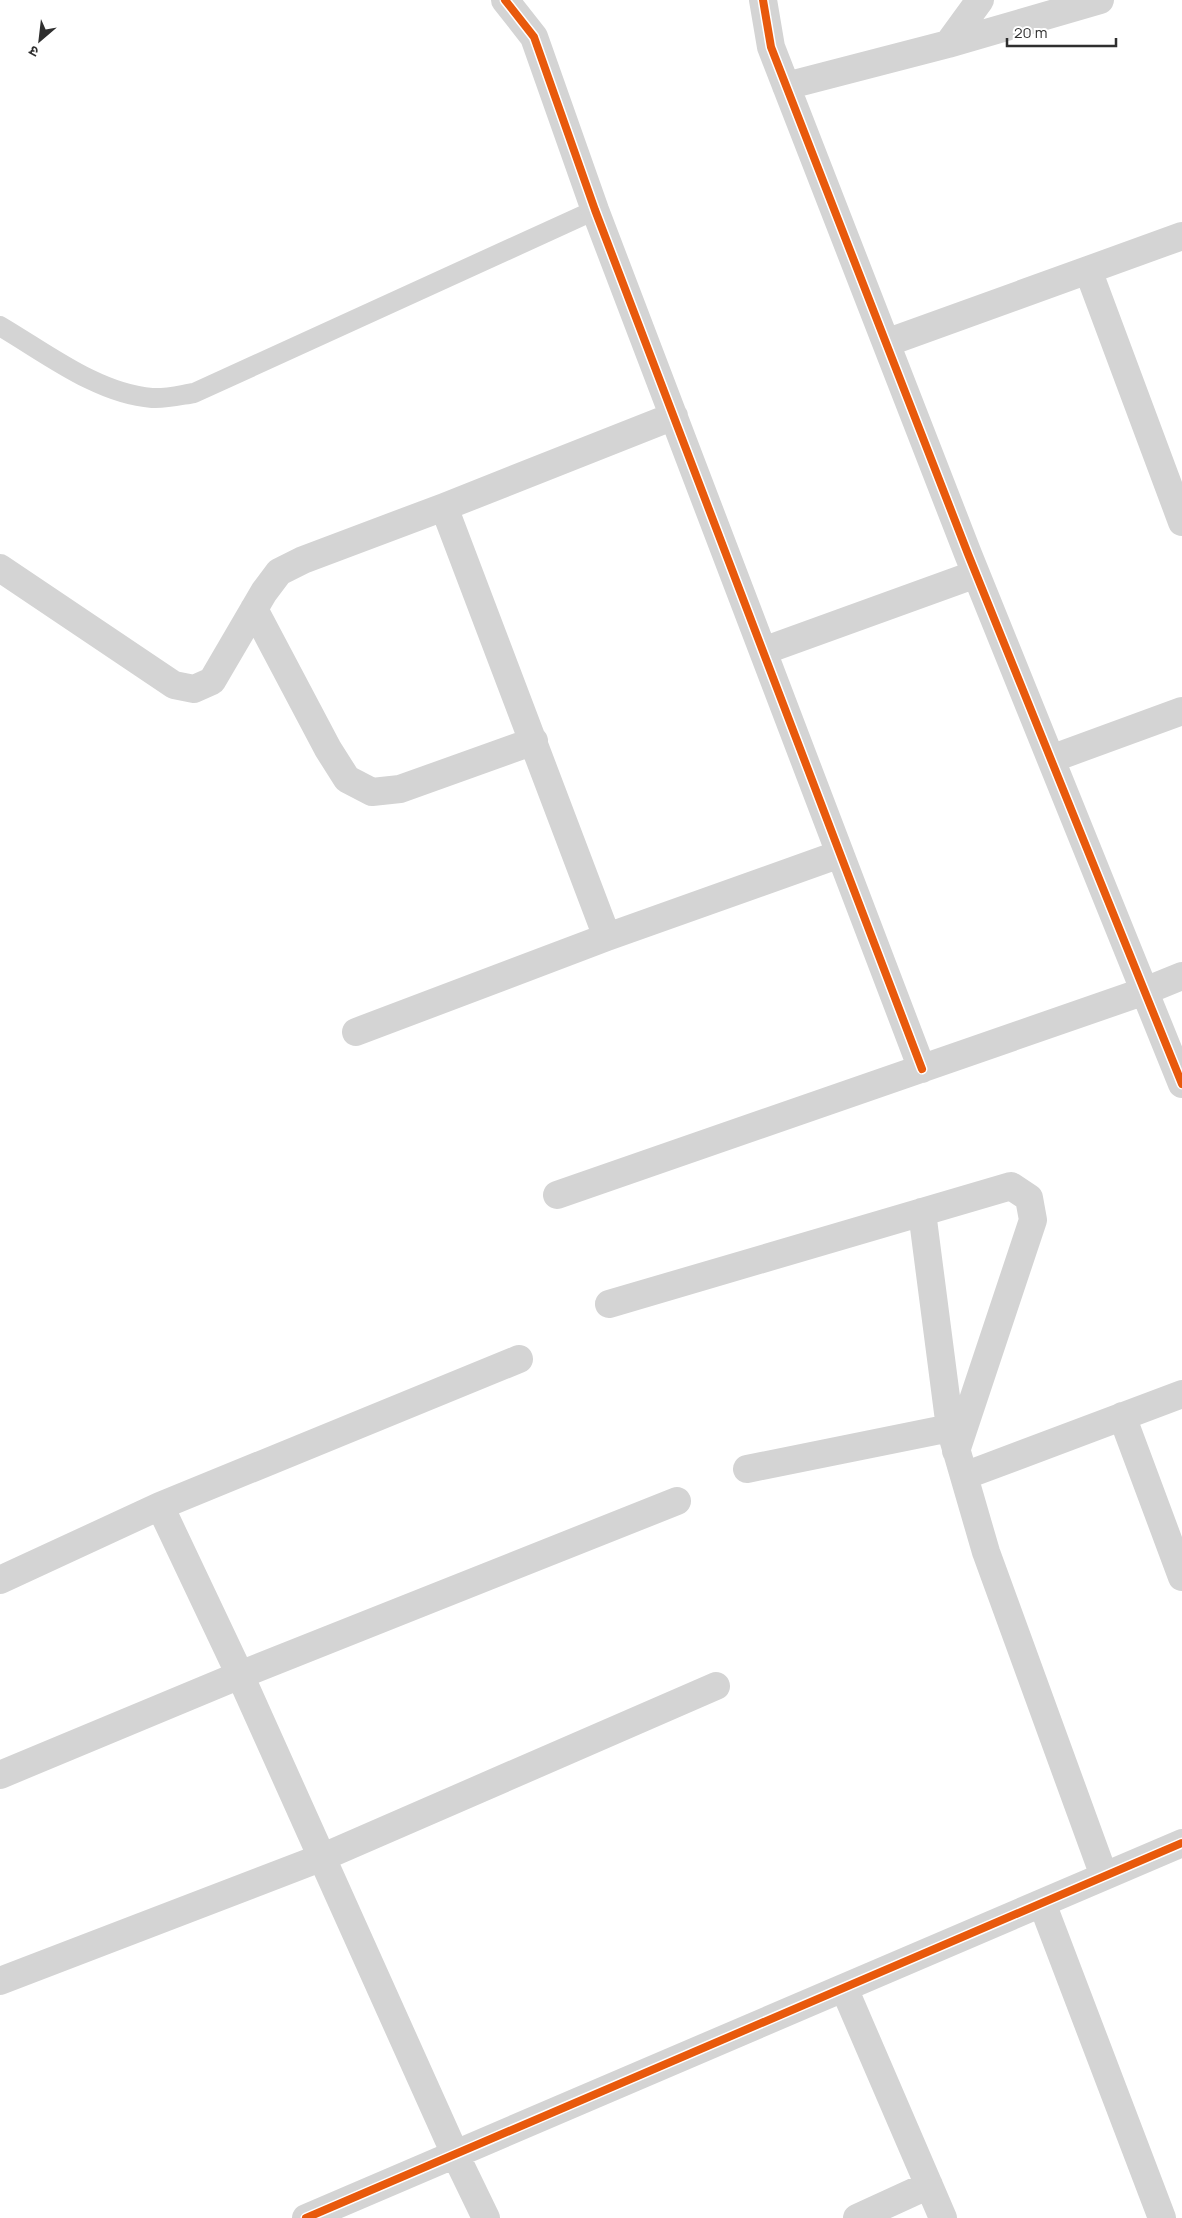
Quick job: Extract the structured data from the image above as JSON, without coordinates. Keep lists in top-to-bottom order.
{
  "scale_bar": "20 m",
  "north": "bottom left"
}
